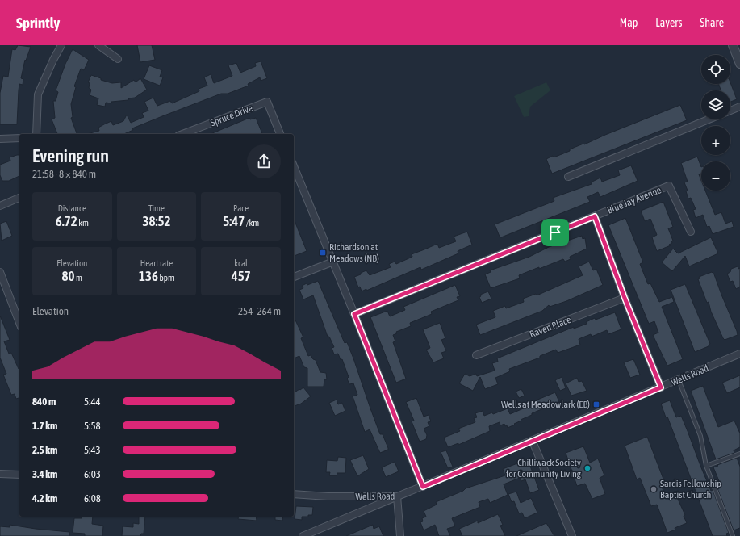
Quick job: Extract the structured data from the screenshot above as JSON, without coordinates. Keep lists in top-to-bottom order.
{
  "streets": {
    "street": [
      "Spruce Drive",
      "Blue Jay Avenue",
      "Raven Place",
      "Wells Road"
    ]
  },
  "places": {
    "transit": ["Richardson at Meadows (NB)", "Wells at Meadowlark (EB)"],
    "other": ["Chilliwack Society for Community Living", "Sardis Fellowship Baptist Church"]
  },
  "page": {
    "header": "Sprintly",
    "nav": ["Map", "Layers", "Share"],
    "map_buttons": ["+", "−"],
    "heading": ["Evening run", "21:58 · 8 × 840 m"],
    "stats": [
      ["Distance", "6.72 km"],
      ["Time", "38:52"],
      ["Pace", "5:47 /km"],
      ["Elevation", "80 m"],
      ["Heart rate", "136 bpm"],
      ["kcal", "457"]
    ],
    "chart": ["Elevation", "254–264 m"],
    "list": [
      {
        "name": "840 m",
        "note": "5:44"
      },
      {
        "name": "1.7 km",
        "note": "5:58"
      },
      {
        "name": "2.5 km",
        "note": "5:43"
      },
      {
        "name": "3.4 km",
        "note": "6:03"
      },
      {
        "name": "4.2 km",
        "note": "6:08"
      }
    ]
  }
}
